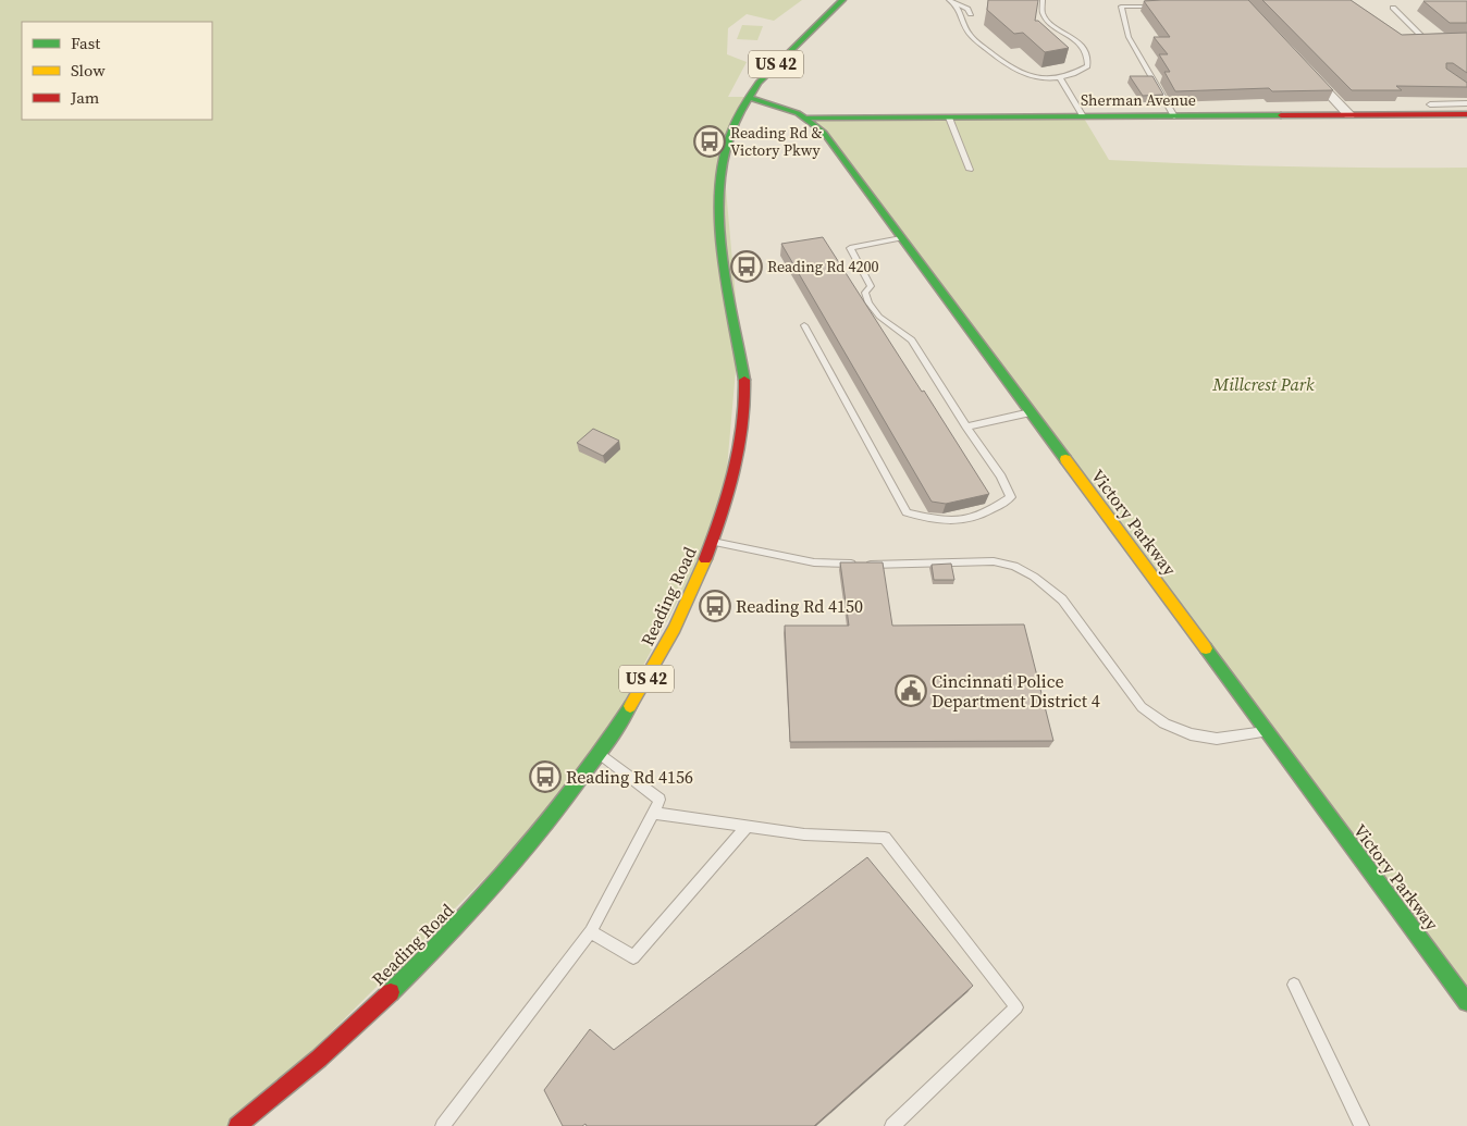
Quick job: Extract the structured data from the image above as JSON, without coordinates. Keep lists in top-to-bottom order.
{
  "streets": {
    "street": [
      "US 42",
      "Sherman Avenue",
      "Victory Parkway",
      "Reading Road"
    ]
  },
  "crossings": [
    ["Sherman Avenue", "Victory Parkway"],
    ["Victory Parkway", "Reading Road"]
  ],
  "parks": ["Millcrest Park"],
  "places": {
    "bus stop": [
      "Reading Rd & Victory Pkwy",
      "Reading Rd 4200",
      "Reading Rd 4150",
      "Reading Rd 4156"
    ],
    "public building": ["Cincinnati Police Department District 4"]
  },
  "legend": ["Fast", "Slow", "Jam"]
}
